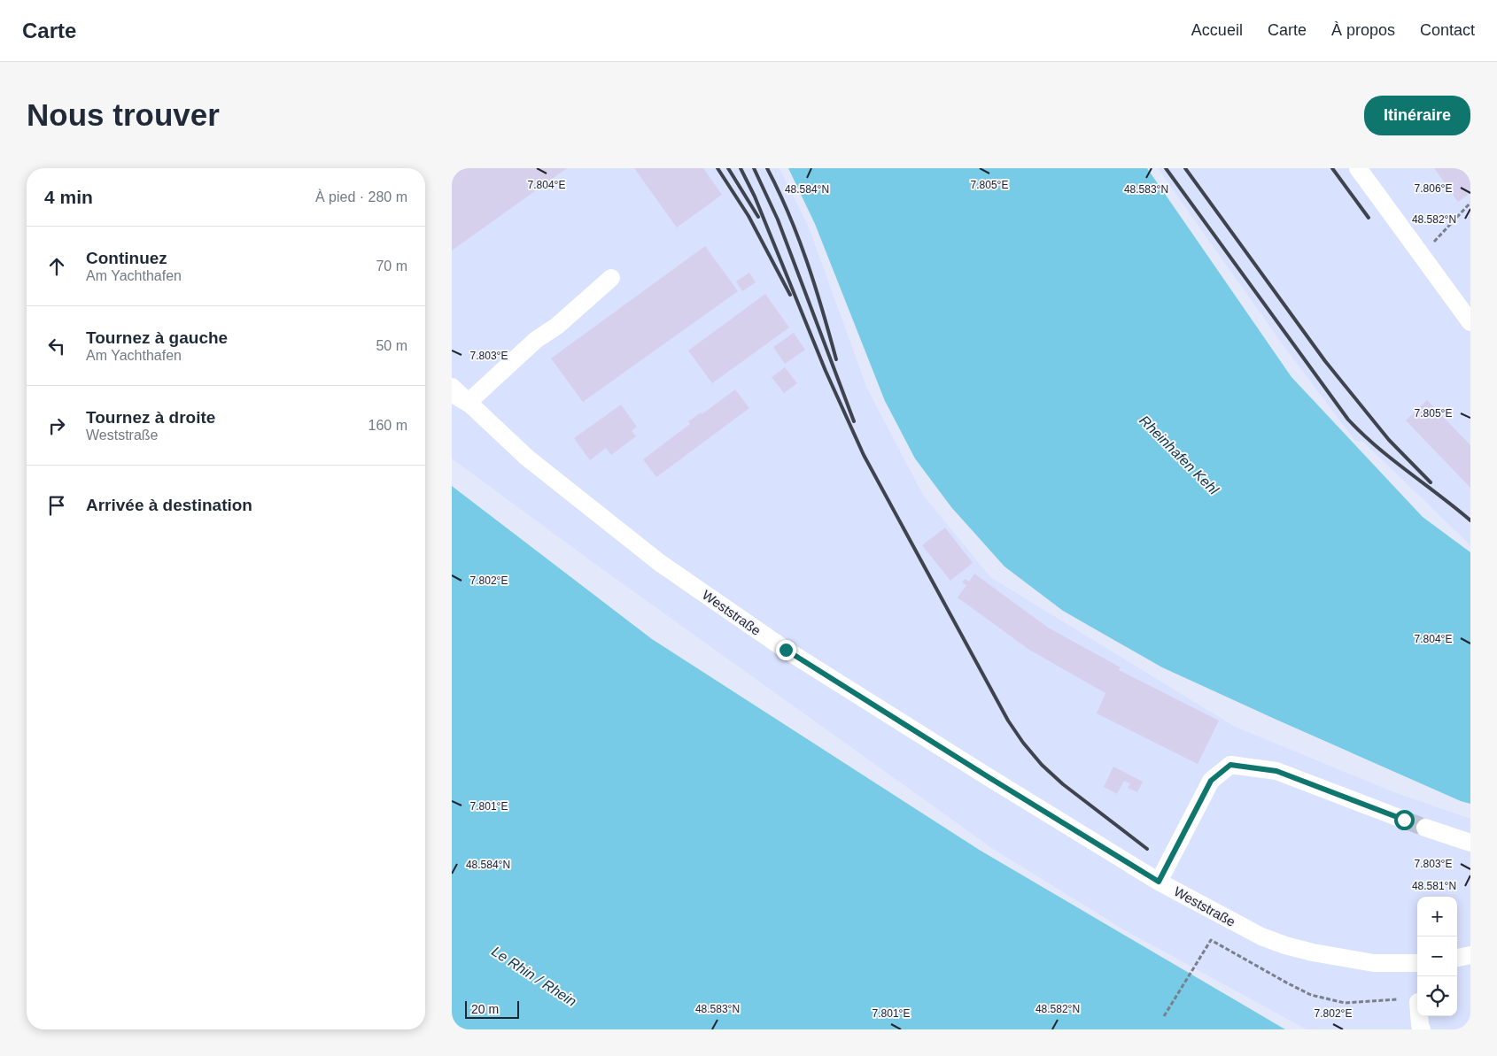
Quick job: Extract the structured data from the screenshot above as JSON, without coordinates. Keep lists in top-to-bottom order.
{
  "streets": {
    "street": ["Weststraße"]
  },
  "water": ["Rheinhafen Kehl", "Le Rhin / Rhein"],
  "scale_bar": "20 m",
  "page": {
    "header": "Carte",
    "nav": [
      "Accueil",
      "Carte",
      "À propos",
      "Contact"
    ],
    "buttons": "Itinéraire",
    "title": "Nous trouver",
    "heading": ["4 min", "À pied · 280 m"],
    "list": [
      ["Continuez", "Am Yachthafen", "70 m"],
      ["Tournez à gauche", "Am Yachthafen", "50 m"],
      ["Tournez à droite", "Weststraße", "160 m"],
      "Arrivée à destination"
    ],
    "map_buttons": ["+", "−"],
    "scale": "20 m"
  },
  "coordinates": [
    "7.804°E",
    "7.805°E",
    "7.806°E",
    "48.584°N",
    "48.583°N",
    "48.582°N",
    "7.803°E",
    "7.802°E",
    "7.801°E",
    "48.581°N"
  ]
}
